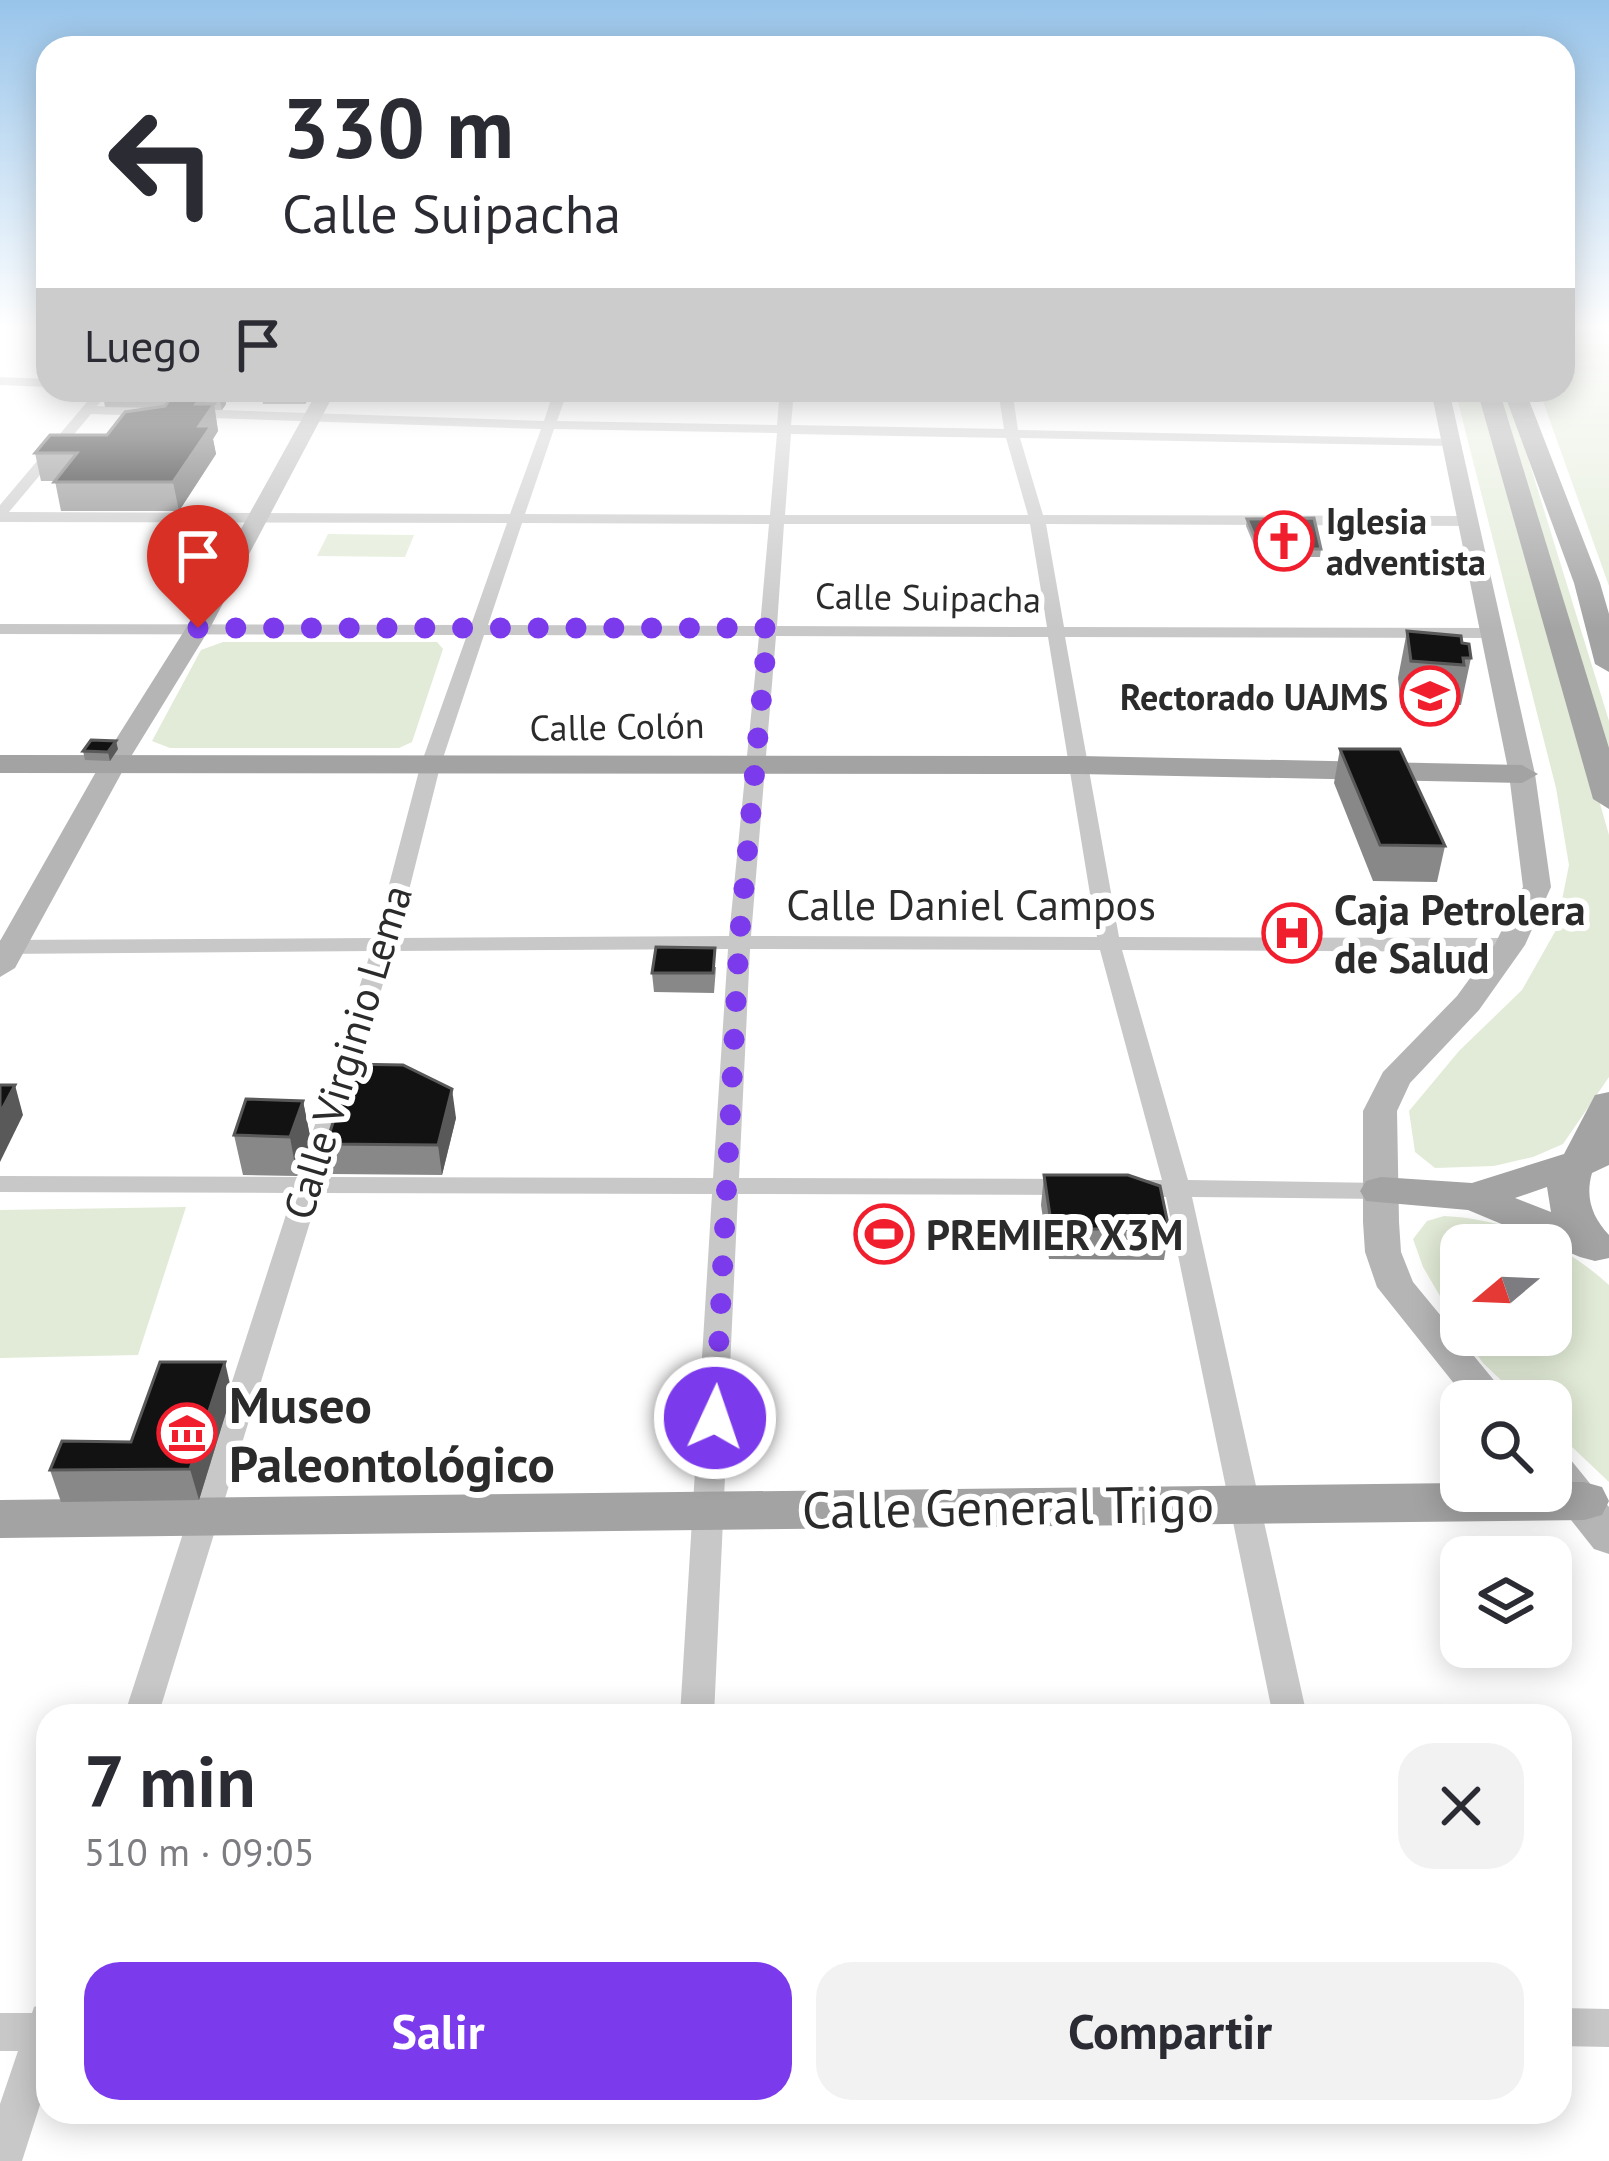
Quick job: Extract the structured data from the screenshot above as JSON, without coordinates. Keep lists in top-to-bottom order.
{
  "streets": {
    "main road": ["Calle Colón", "Calle General Trigo"],
    "street": ["Calle Suipacha", "Calle Daniel Campos", "Calle Virginio Lema"]
  },
  "crossings": [
    ["Calle Suipacha", "Calle Virginio Lema"],
    ["Calle Colón", "Calle Virginio Lema"],
    ["Calle Daniel Campos", "Calle Virginio Lema"],
    ["Calle Virginio Lema", "Calle General Trigo"]
  ],
  "places": {
    "church": ["Iglesia adventista"],
    "school or university": ["Rectorado UAJMS"],
    "hospital": ["Caja Petrolera de Salud"],
    "sports": ["PREMIER X3M"],
    "museum": ["Museo Paleontológico"]
  },
  "north": "left",
  "page": {
    "turn": ["330 m", "Calle Suipacha"],
    "then": "Luego",
    "heading": ["7 min", "510 m · 09:05"],
    "buttons": ["Salir", "Compartir"]
  }
}
